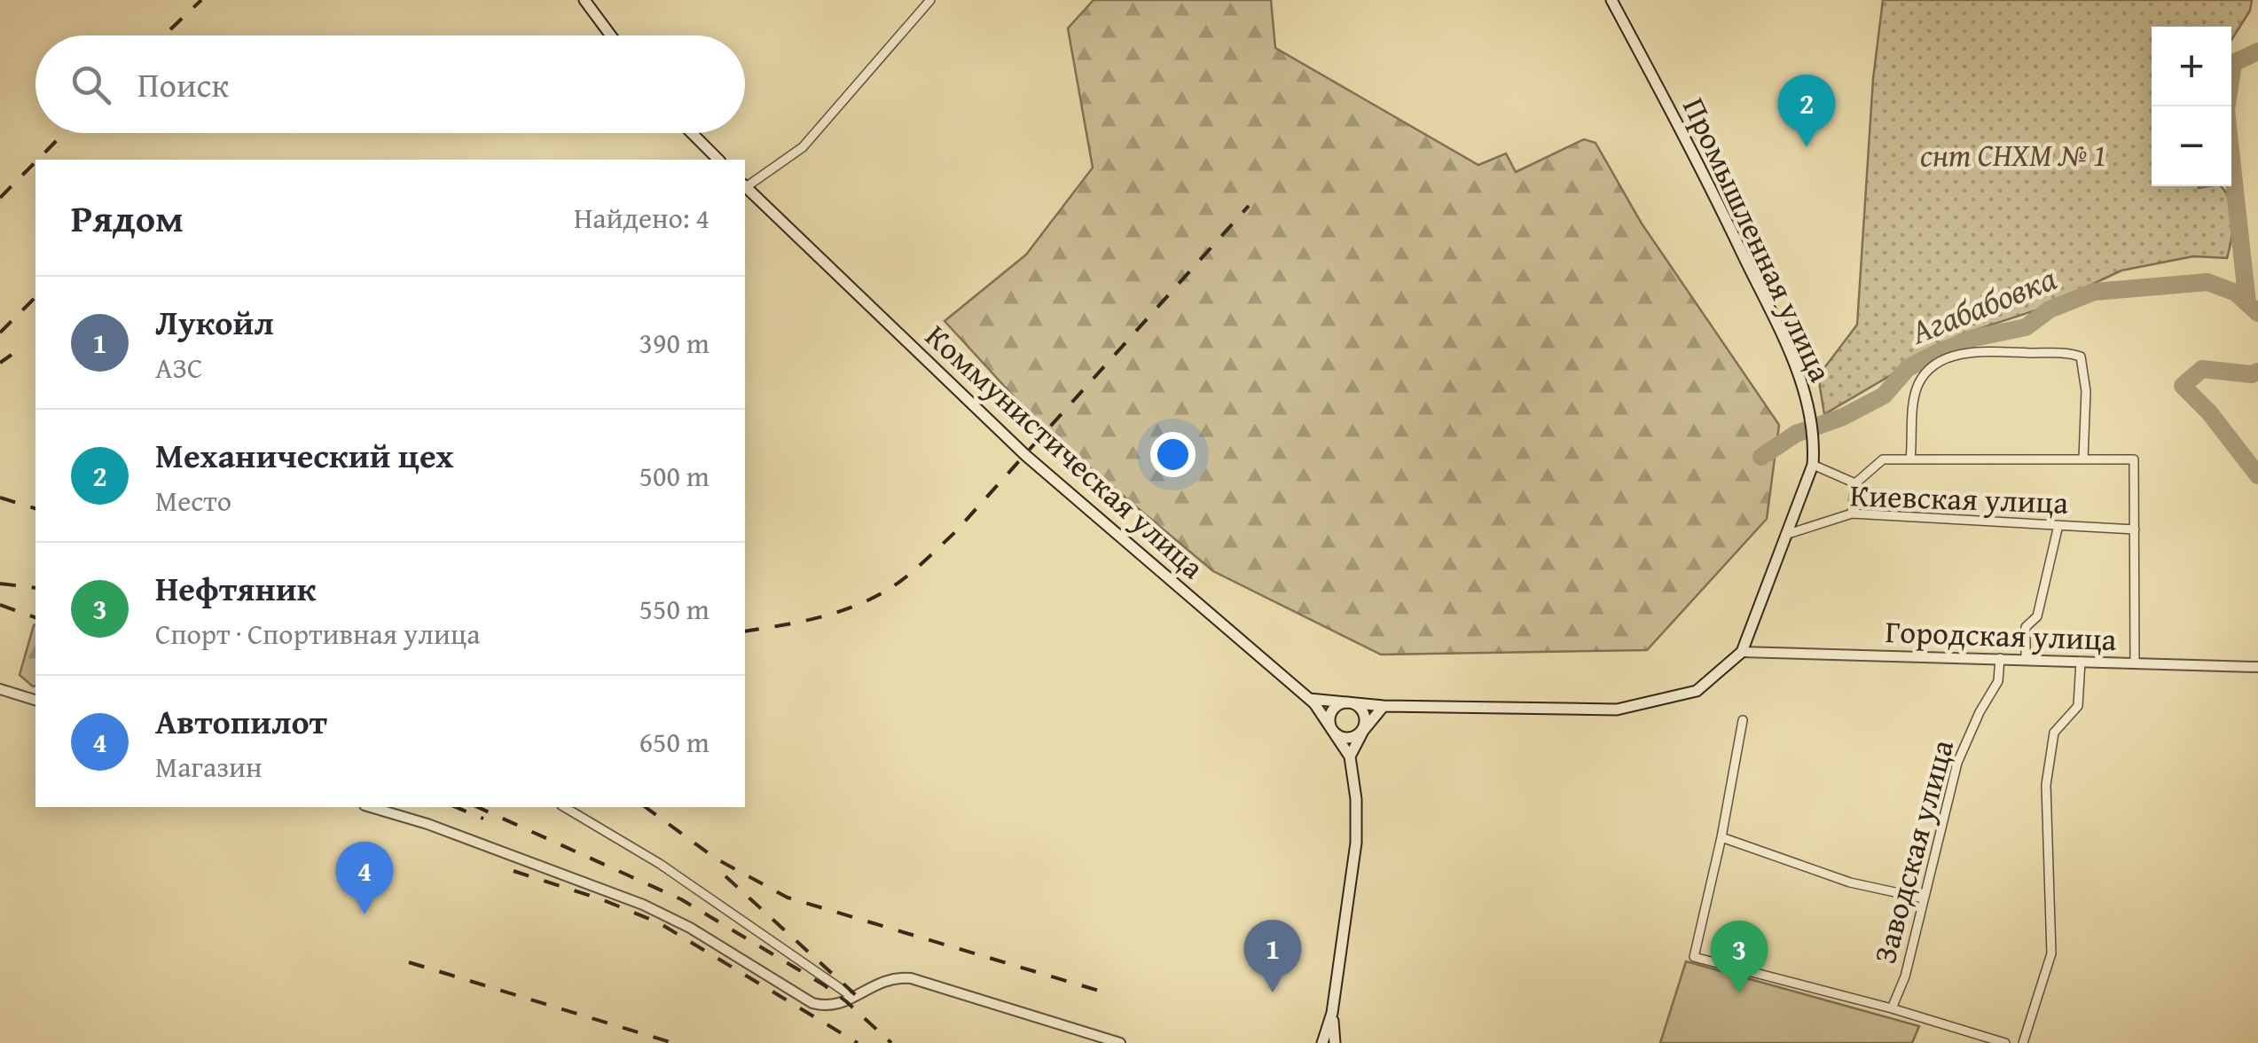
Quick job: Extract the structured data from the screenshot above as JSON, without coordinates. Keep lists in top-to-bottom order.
{
  "streets": {
    "main road": ["Промышленная улица", "Коммунистическая улица"],
    "street": ["Киевская улица", "Городская улица", "Заводская улица"]
  },
  "crossings": [
    ["Промышленная улица", "Киевская улица"],
    ["Промышленная улица", "Городская улица"],
    ["Городская улица", "Заводская улица"]
  ],
  "water": ["Агабабовка"],
  "parks": ["снт СНХМ № 1"],
  "page": {
    "map_buttons": ["+", "−"],
    "search": "Поиск",
    "pins": [
      "2",
      "4",
      "1",
      "3"
    ],
    "heading": ["Рядом", "Найдено: 4"],
    "list": [
      {
        "mark": "1",
        "name": "Лукойл",
        "note": "АЗС",
        "value": "390 m"
      },
      {
        "mark": "2",
        "name": "Механический цех",
        "note": "Место",
        "value": "500 m"
      },
      {
        "mark": "3",
        "name": "Нефтяник",
        "note": "Спорт · Спортивная улица",
        "value": "550 m"
      },
      {
        "mark": "4",
        "name": "Автопилот",
        "note": "Магазин",
        "value": "650 m"
      }
    ]
  }
}
